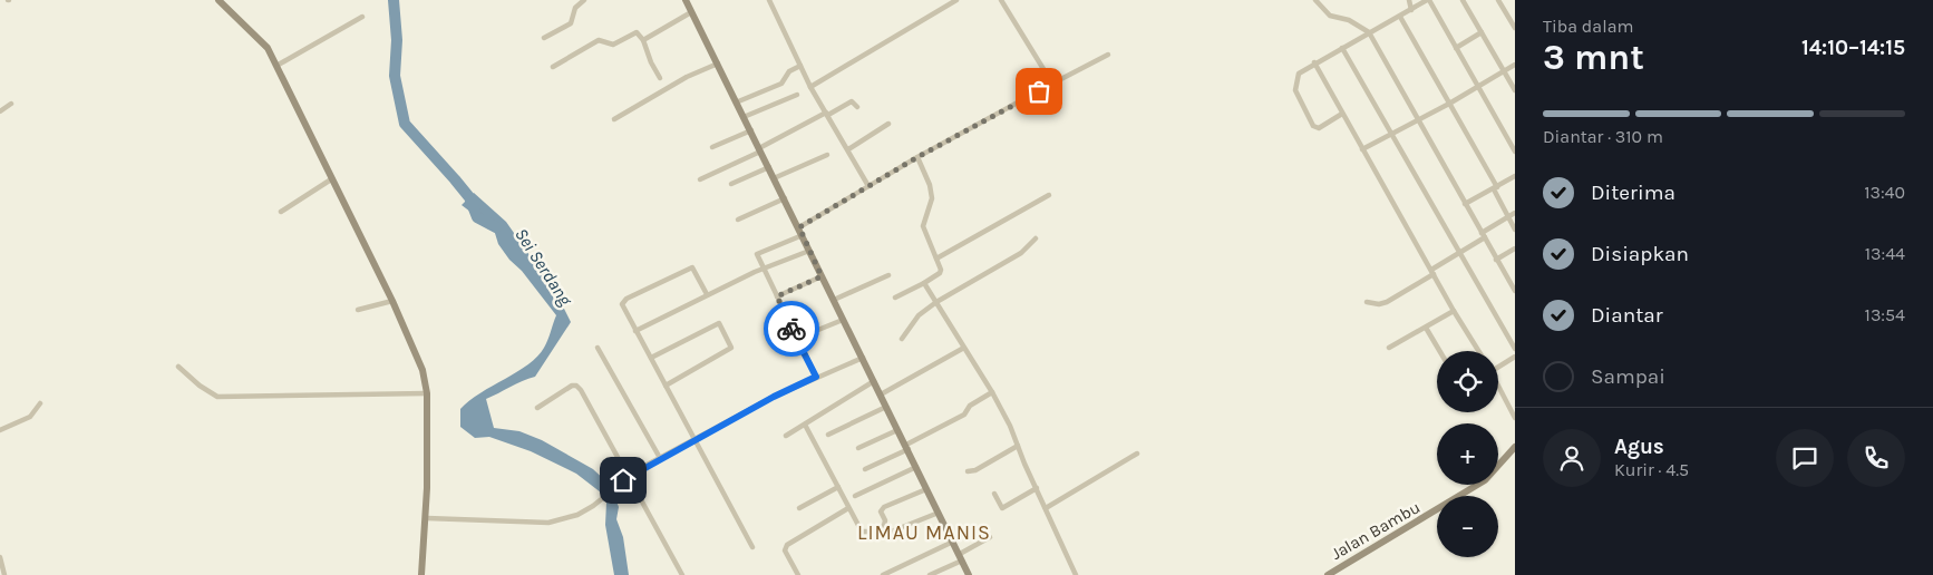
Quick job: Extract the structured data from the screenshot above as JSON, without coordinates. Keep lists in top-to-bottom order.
{
  "streets": {
    "street": ["Jalan Bambu"]
  },
  "districts": ["LIMAU MANIS"],
  "water": ["Sei Serdang"],
  "page": {
    "heading": ["3 mnt", "Tiba dalam", "14:10–14:15"],
    "panel": ["Agus", "Kurir · 4.5"],
    "bar": "Diantar · 310 m",
    "list": [
      ["Diterima", "13:40"],
      ["Disiapkan", "13:44"],
      ["Diantar", "13:54"],
      "Sampai"
    ],
    "map_buttons": ["+", "−"]
  }
}
